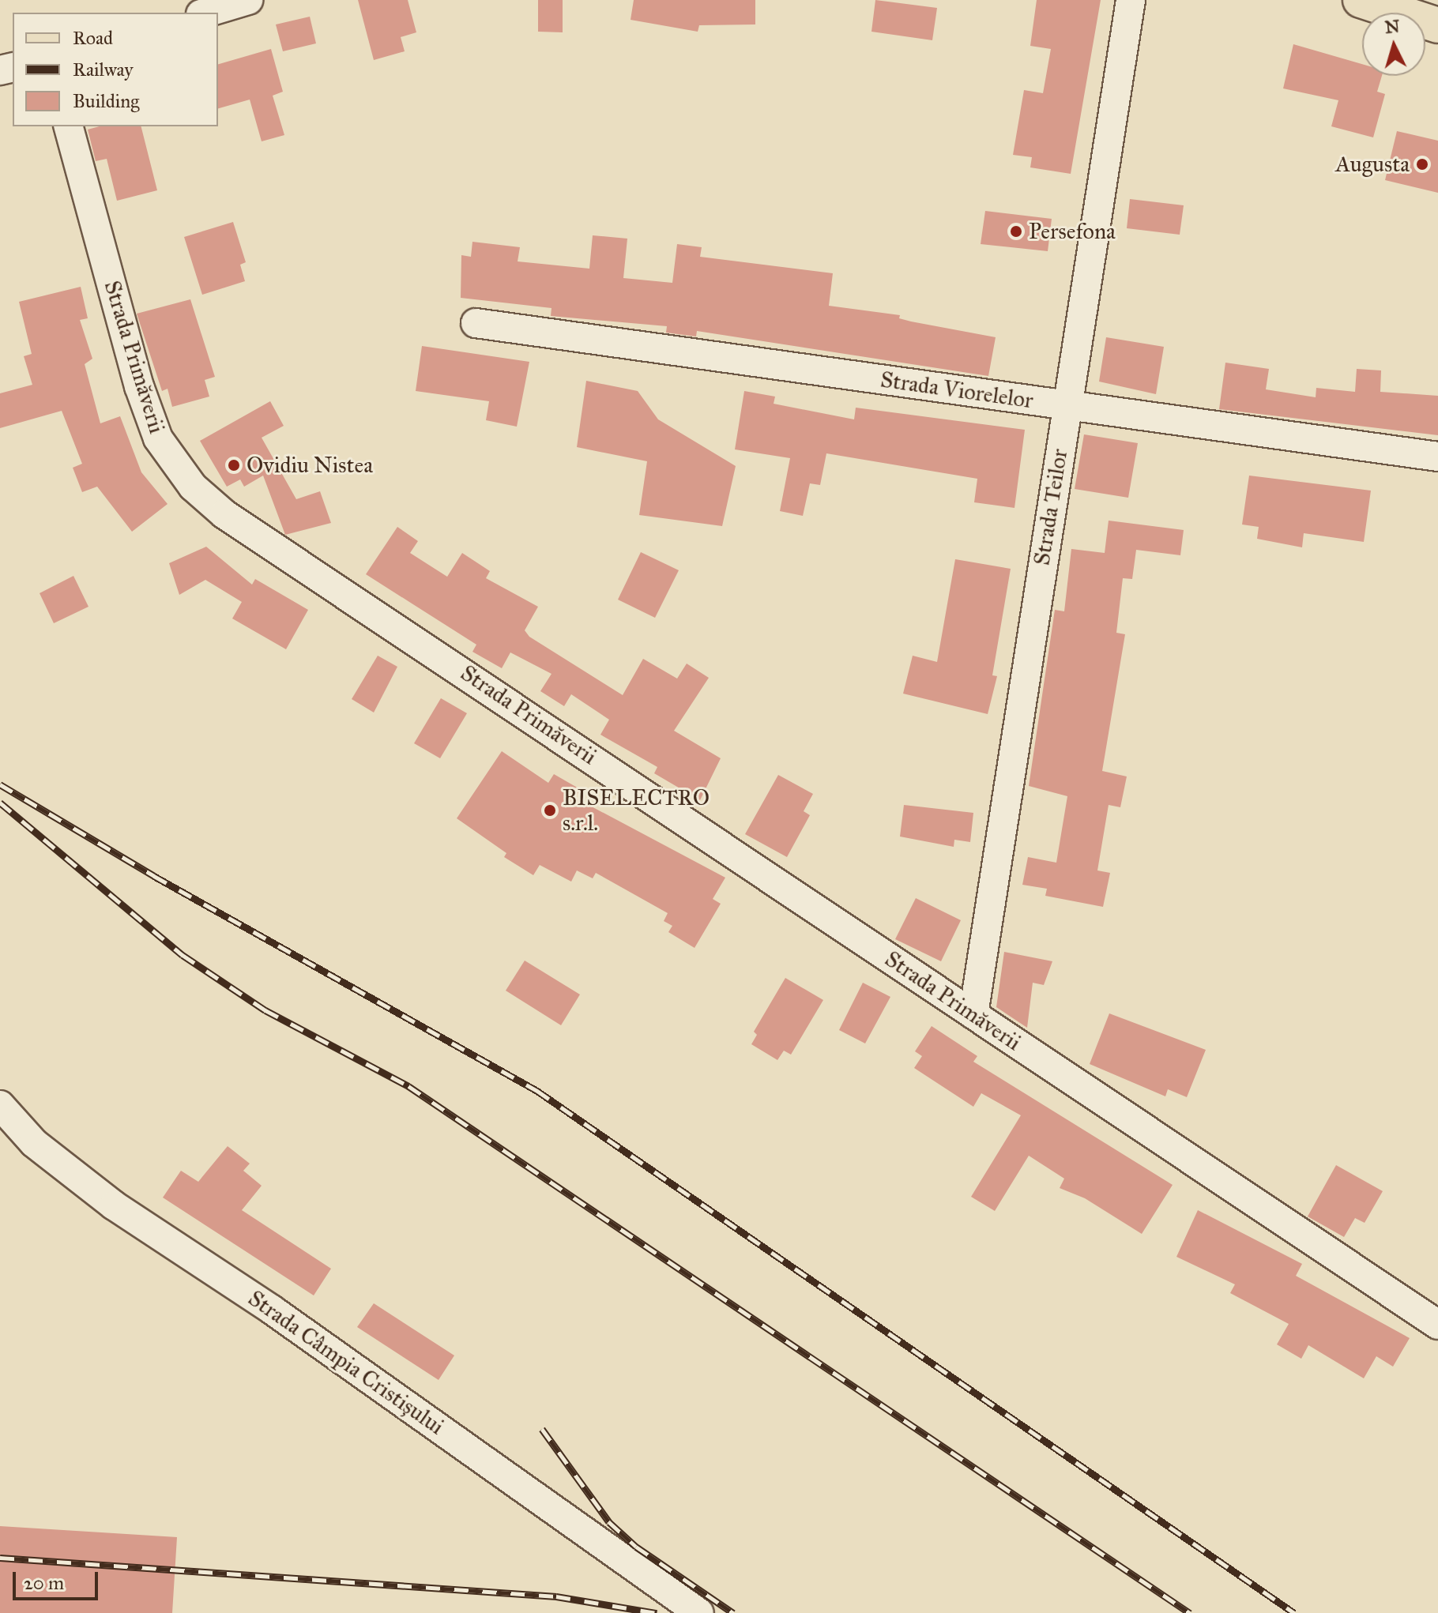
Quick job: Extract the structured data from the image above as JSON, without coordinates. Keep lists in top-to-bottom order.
{
  "streets": {
    "street": [
      "Strada Primăverii",
      "Strada Viorelelor",
      "Strada Teilor",
      "Strada Câmpia Cristișului"
    ]
  },
  "crossings": [
    ["Strada Primăverii", "Strada Teilor"],
    ["Strada Viorelelor", "Strada Teilor"]
  ],
  "places": [
    "Augusta",
    "Persefona",
    "Ovidiu Nistea",
    "BISELECTRO s.r.l."
  ],
  "legend": ["Road", "Railway", "Building"],
  "scale_bar": "20 m",
  "north": "top"
}
